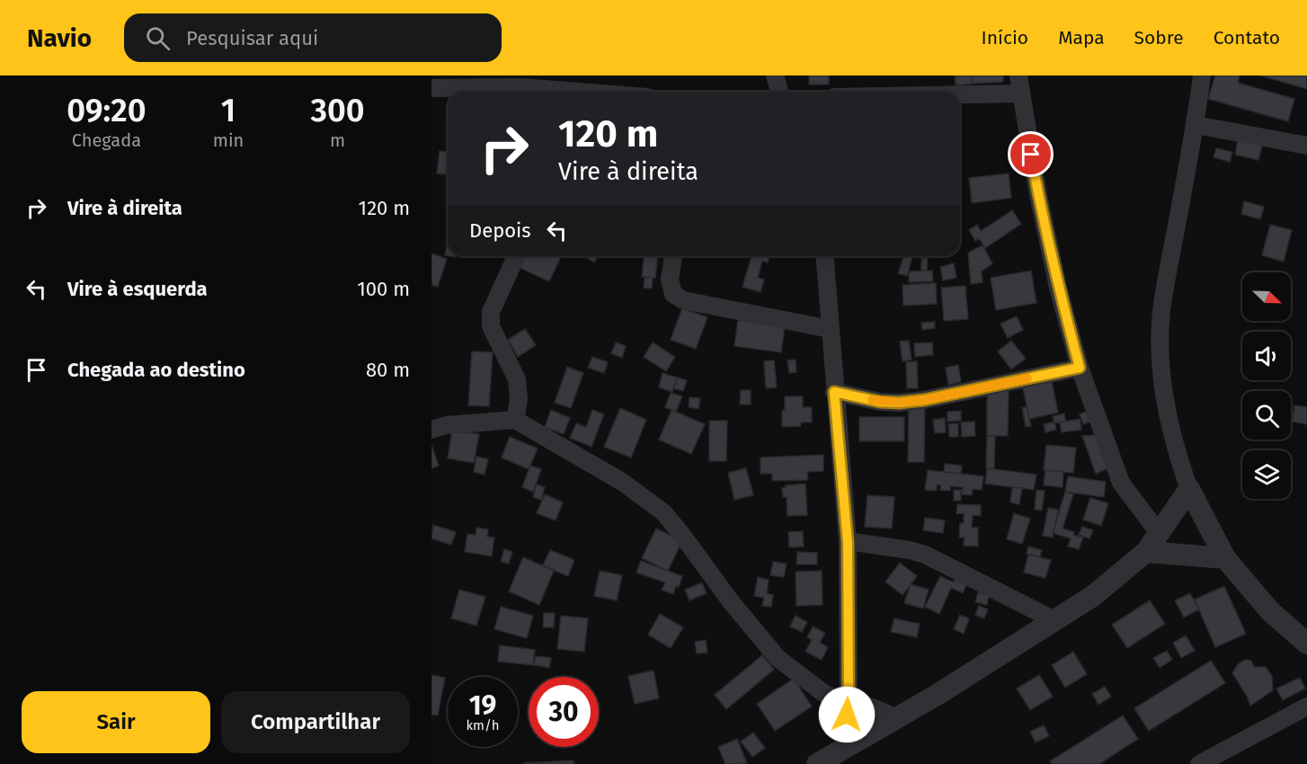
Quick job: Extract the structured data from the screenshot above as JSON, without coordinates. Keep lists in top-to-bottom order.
{
  "north": "bottom right",
  "page": {
    "header": "Navio",
    "search": "Pesquisar aqui",
    "nav": [
      "Início",
      "Mapa",
      "Sobre",
      "Contato"
    ],
    "eta": [
      "09:20",
      "Chegada",
      "1",
      "min",
      "300",
      "m"
    ],
    "turn": ["120 m", "Vire à direita"],
    "list": [
      {
        "name": "Vire à direita",
        "value": "120 m"
      },
      {
        "name": "Vire à esquerda",
        "value": "100 m"
      },
      {
        "name": "Chegada ao destino",
        "value": "80 m"
      }
    ],
    "then": "Depois",
    "speed": "19 km/h",
    "limit": "30",
    "buttons": ["Sair", "Compartilhar"]
  }
}
